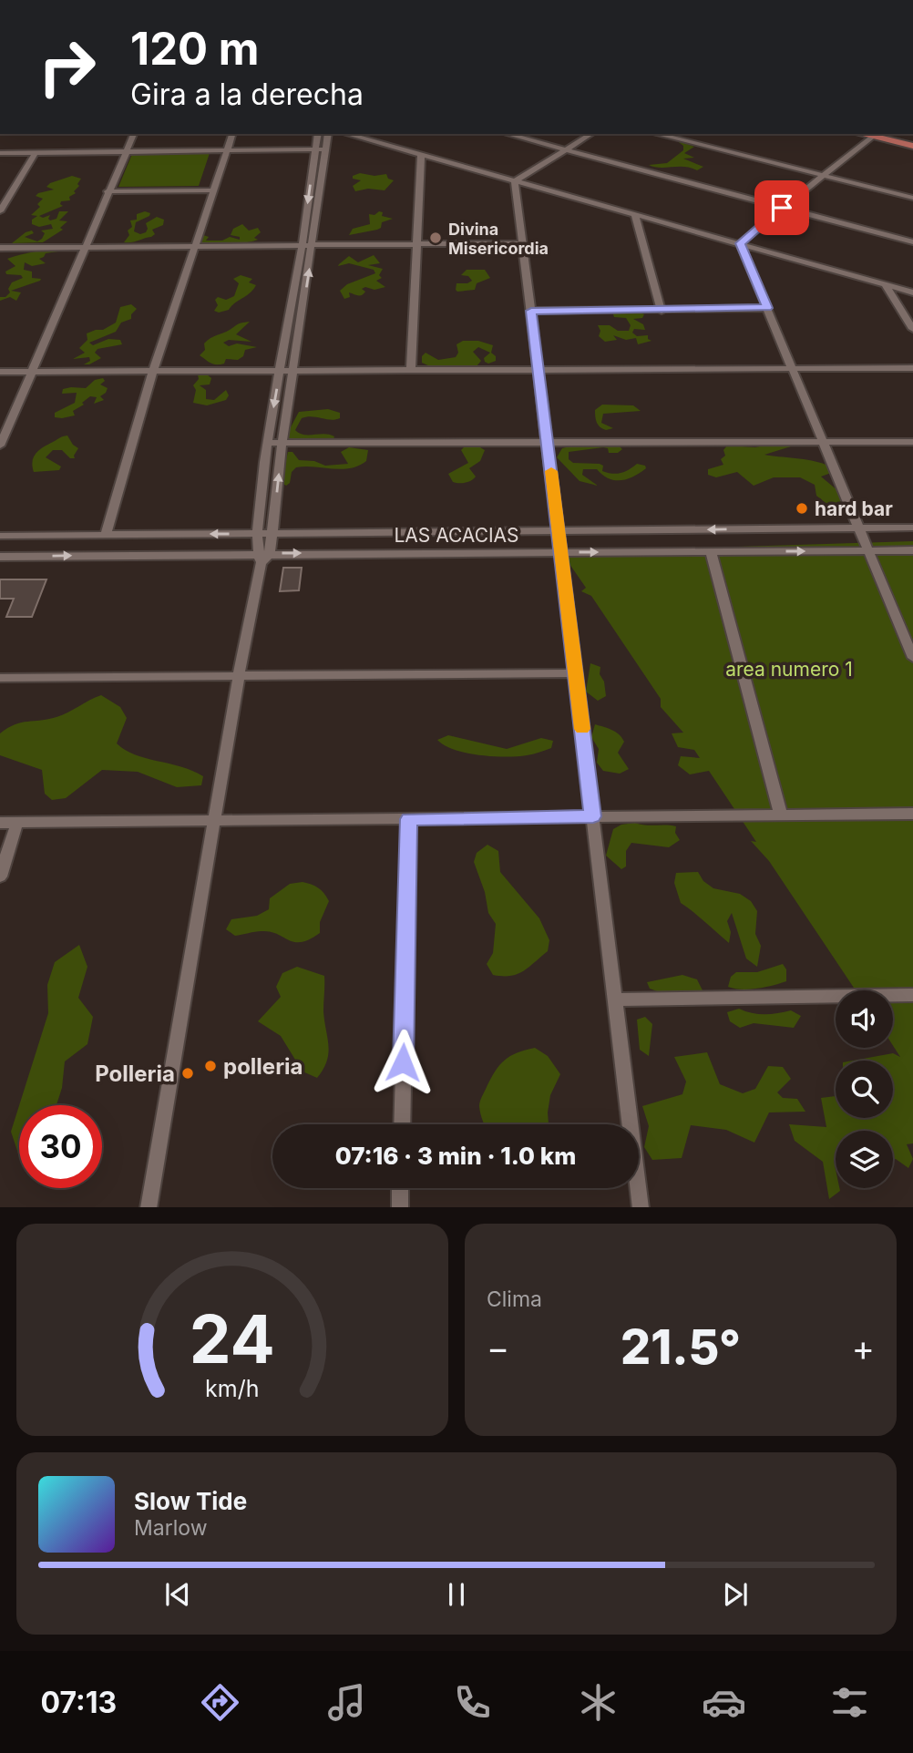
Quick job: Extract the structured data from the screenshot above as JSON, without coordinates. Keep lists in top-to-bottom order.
{
  "streets": {
    "street": ["LAS ACACIAS"]
  },
  "parks": ["area numero 1"],
  "places": [
    "Divina Misericordia",
    "hard bar",
    "polleria",
    "Polleria"
  ],
  "page": {
    "turn": ["120 m", "Gira a la derecha"],
    "limit": "30",
    "trip": "07:16 · 3 min · 1.0 km",
    "tile": "Clima",
    "heat": ["−", "21.5°", "+"],
    "song": ["Slow Tide", "Marlow"],
    "tabs": "07:13",
    "gauge": ["24", "km/h"]
  }
}
